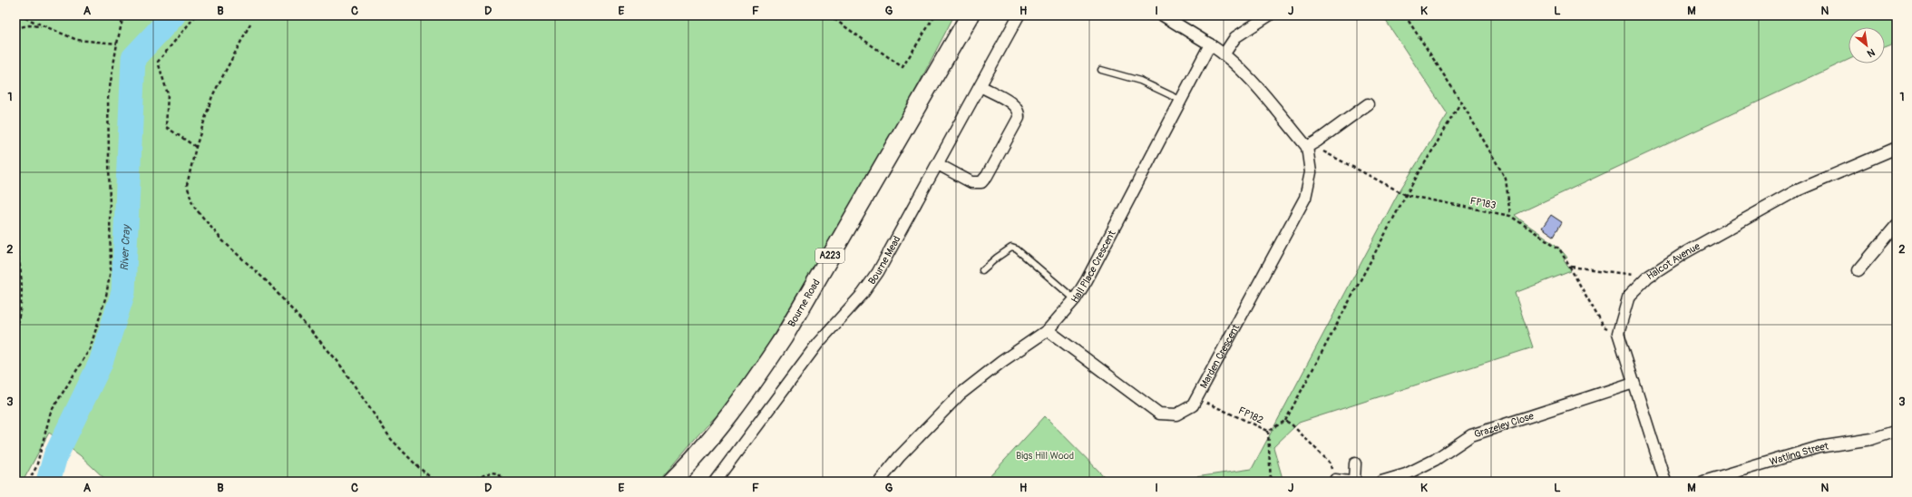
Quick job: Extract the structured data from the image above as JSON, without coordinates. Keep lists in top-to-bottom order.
{
  "streets": {
    "main road": ["A223", "Bourne Road"],
    "street": [
      "Bourne Mead",
      "Halcot Avenue",
      "Hall Place Crescent",
      "Marden Crescent",
      "Grazeley Close",
      "Watling Street"
    ],
    "path": ["FP183", "FP182"]
  },
  "crossings": [
    ["FP183", "Halcot Avenue"],
    ["FP183", "Marden Crescent"],
    ["Hall Place Crescent", "Marden Crescent"],
    ["Marden Crescent", "FP182"]
  ],
  "water": ["River Cray"],
  "parks": ["Bigs Hill Wood"],
  "north": "bottom right",
  "grid": {
    "columns": [
      "A",
      "B",
      "C",
      "D",
      "E",
      "F",
      "G",
      "H",
      "I",
      "J",
      "K",
      "L",
      "M",
      "N"
    ],
    "rows": ["1", "2", "3"]
  }
}
